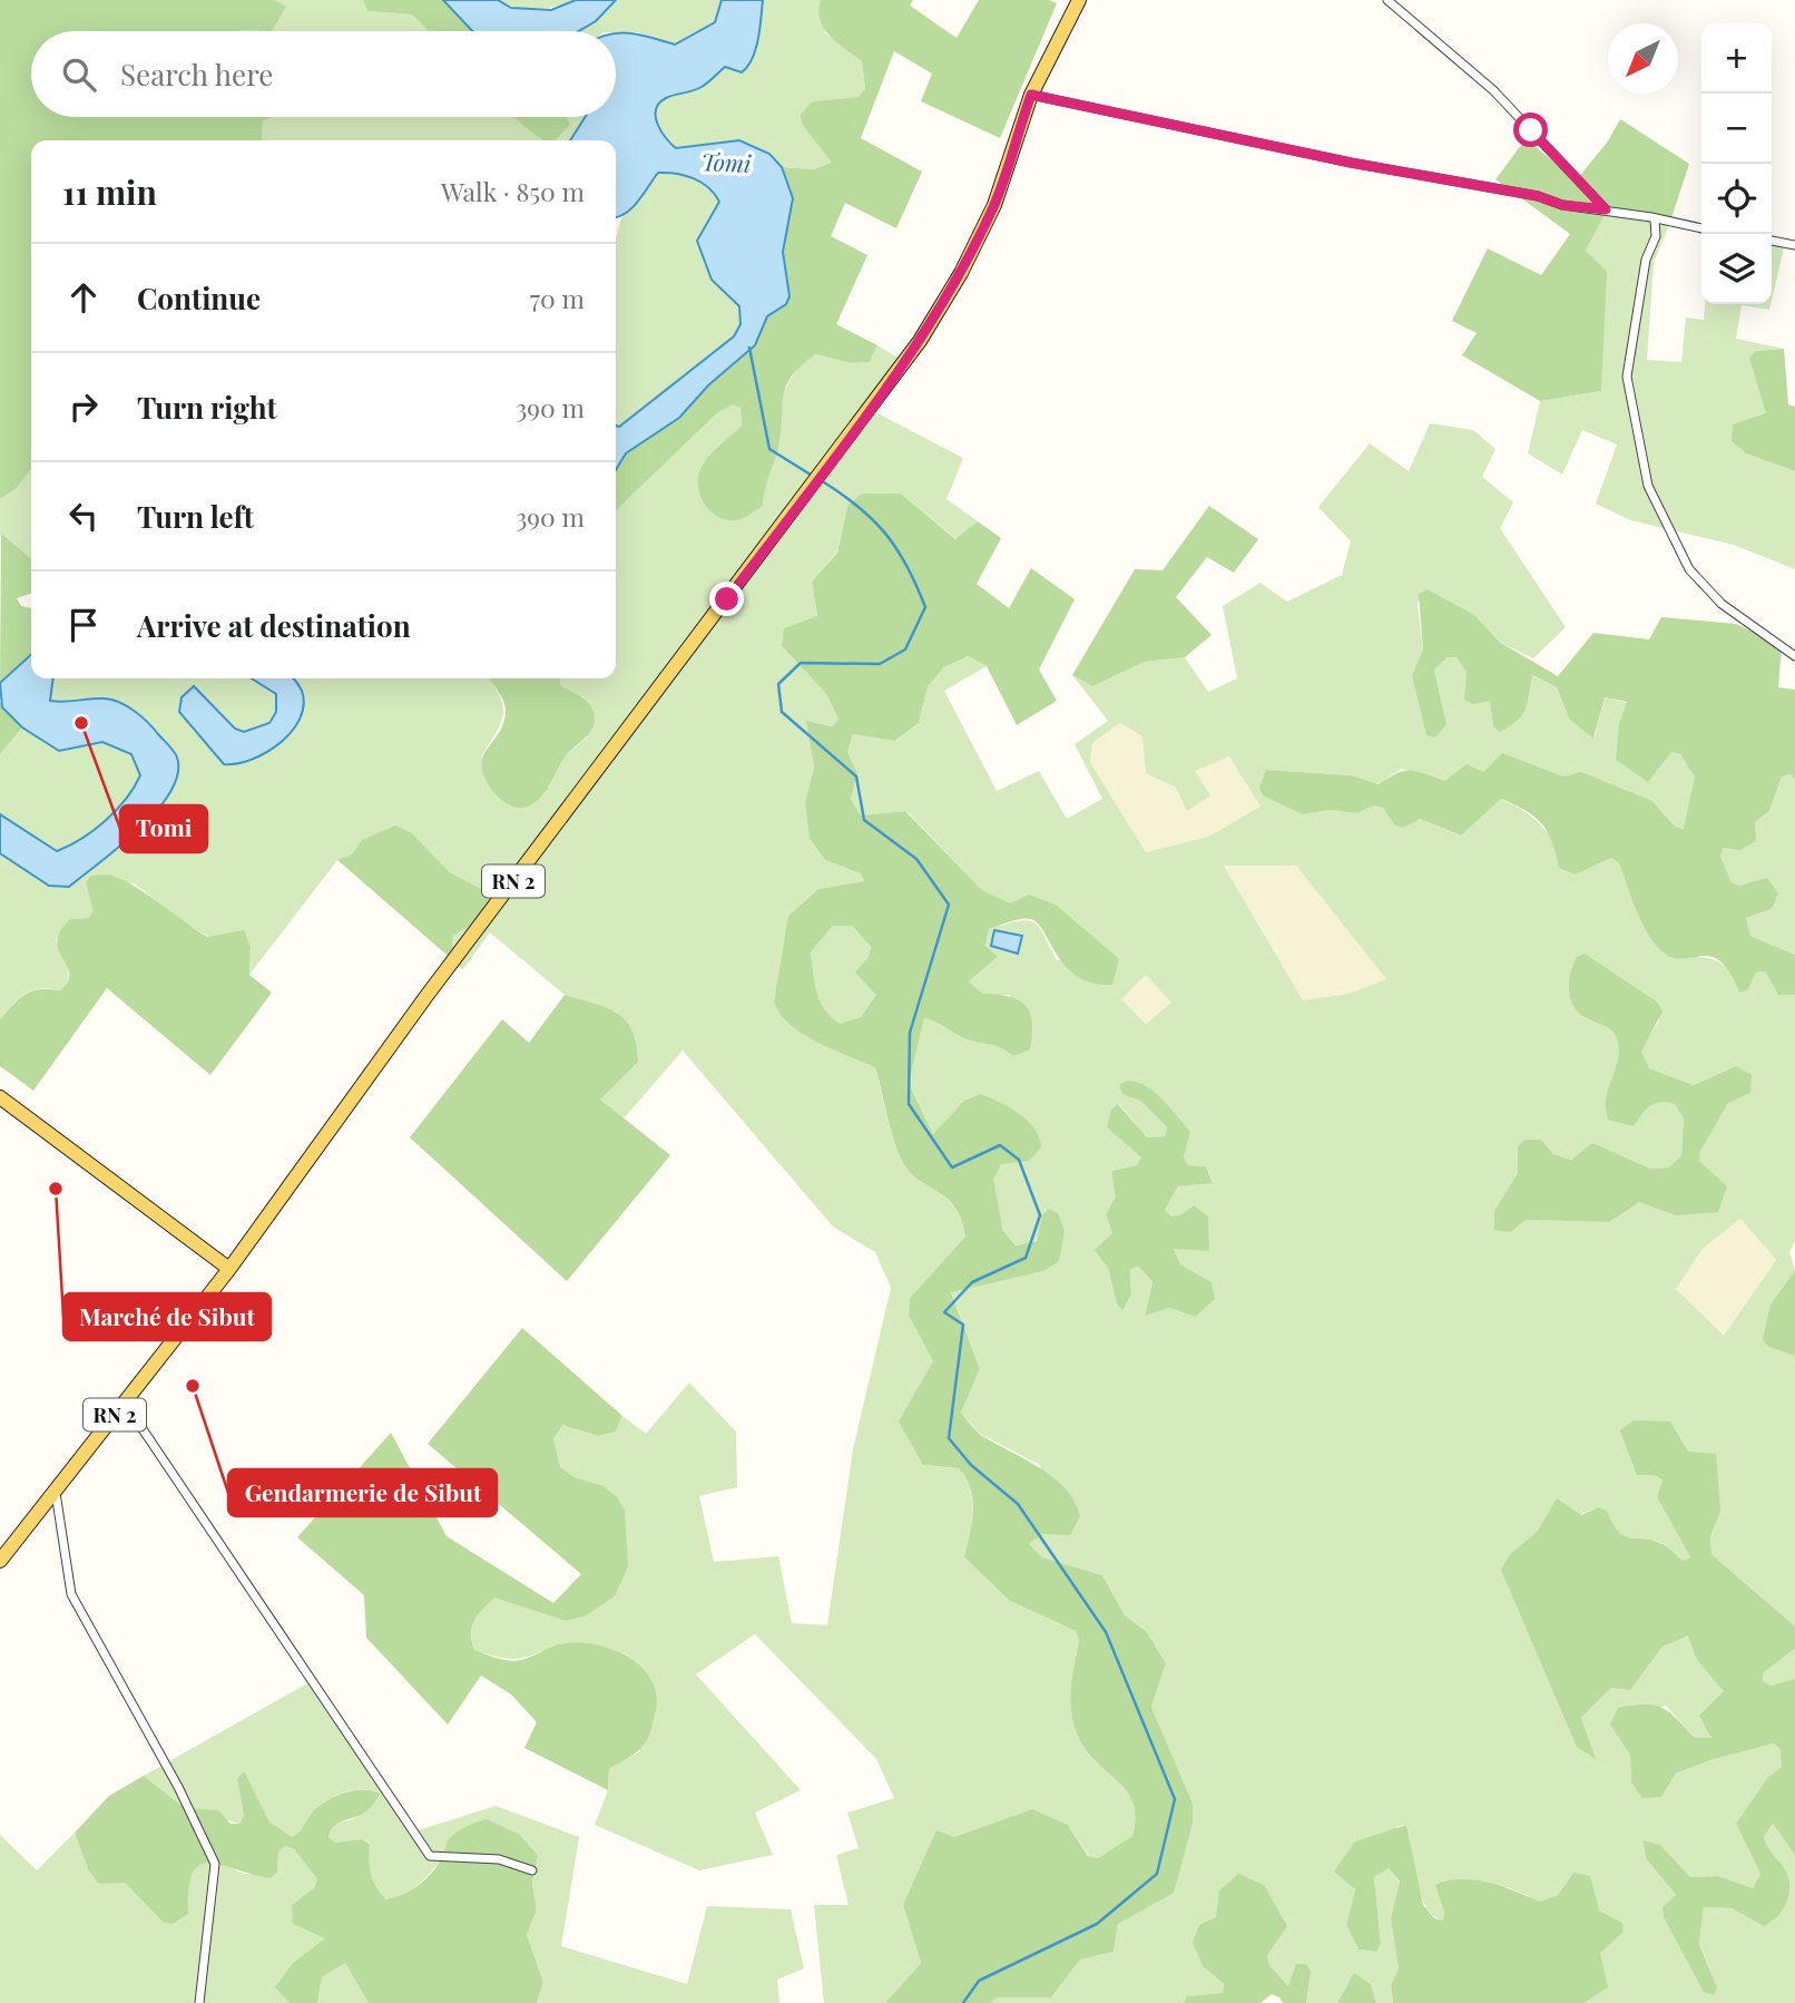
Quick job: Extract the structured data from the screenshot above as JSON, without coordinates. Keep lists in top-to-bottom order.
{
  "streets": {
    "main road": ["RN 2"]
  },
  "water": ["Tomi"],
  "places": ["Tomi", "Marché de Sibut", "Gendarmerie de Sibut"],
  "north": "bottom left",
  "page": {
    "map_buttons": ["+", "−"],
    "search": "Search here",
    "heading": ["11 min", "Walk · 850 m"],
    "list": [
      ["Continue", "70 m"],
      ["Turn right", "390 m"],
      ["Turn left", "390 m"],
      "Arrive at destination"
    ]
  }
}
